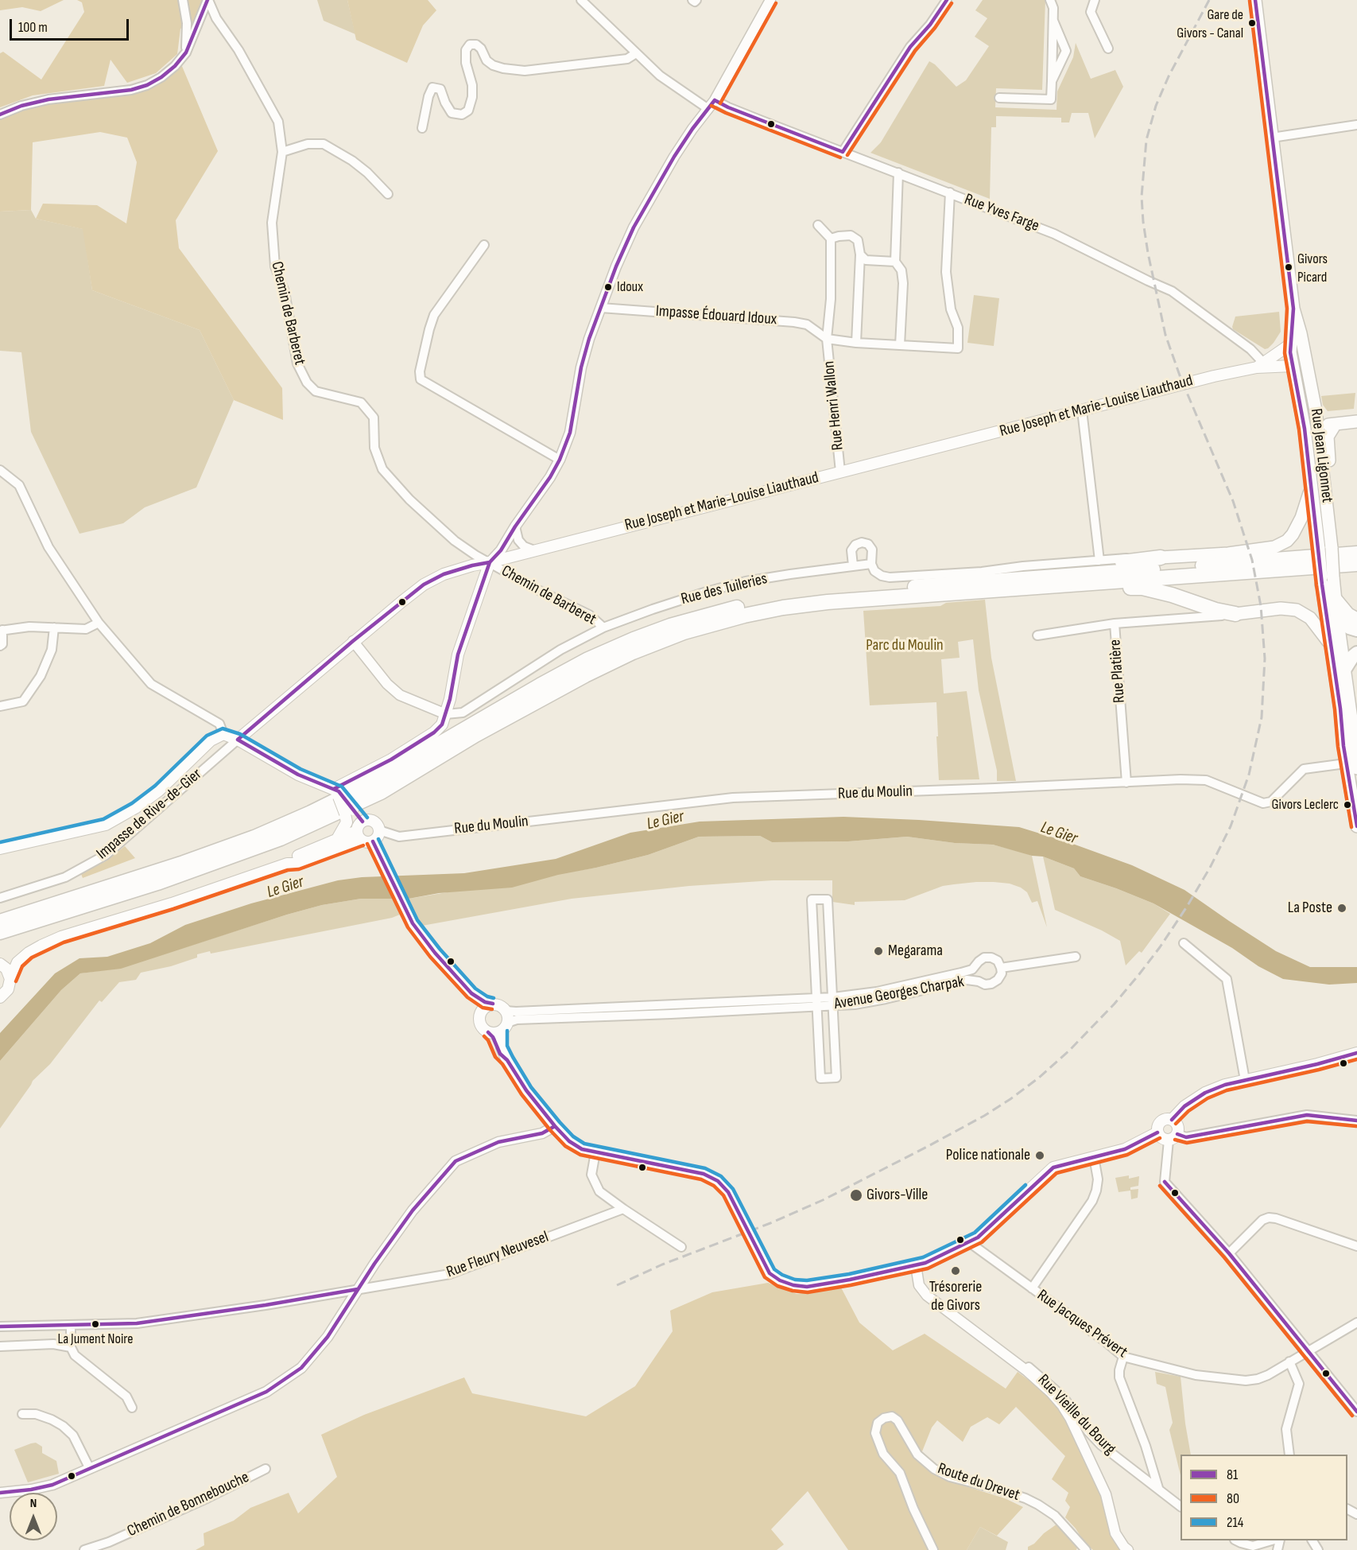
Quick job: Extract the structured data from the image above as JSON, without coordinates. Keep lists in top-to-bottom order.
{
  "streets": {
    "main road": ["Rue Joseph et Marie-Louise Liauthaud", "Rue Jean Ligonnet"],
    "street": [
      "Rue Yves Farge",
      "Chemin de Barberet",
      "Impasse Édouard Idoux",
      "Rue Henri Wallon",
      "Rue des Tuileries",
      "Rue Platière",
      "Rue du Moulin",
      "Impasse de Rive-de-Gier",
      "Avenue Georges Charpak",
      "Rue Fleury Neuvesel",
      "Rue Jacques Prévert",
      "Rue Vieille du Bourg",
      "Route du Drevet",
      "Chemin de Bonnebouche"
    ]
  },
  "crossings": [
    ["Rue Yves Farge", "Rue Joseph et Marie-Louise Liauthaud"],
    ["Chemin de Barberet", "Rue Joseph et Marie-Louise Liauthaud"],
    ["Chemin de Barberet", "Rue des Tuileries"],
    ["Impasse Édouard Idoux", "Rue Henri Wallon"],
    ["Rue Henri Wallon", "Rue Joseph et Marie-Louise Liauthaud"],
    ["Rue Joseph et Marie-Louise Liauthaud", "Rue Jean Ligonnet"],
    ["Rue Joseph et Marie-Louise Liauthaud", "Impasse de Rive-de-Gier"],
    ["Rue Platière", "Rue du Moulin"]
  ],
  "water": ["Le Gier"],
  "parks": ["Parc du Moulin"],
  "places": [
    "Gare de Givors - Canal",
    "Givors Picard",
    "Idoux",
    "Givors Leclerc",
    "La Poste",
    "Megarama",
    "Police nationale",
    "Givors-Ville",
    "Trésorerie de Givors",
    "La Jument Noire"
  ],
  "lines": ["transit line 81", "transit line 80", "transit line 214"],
  "legend": ["81", "80", "214"],
  "scale_bar": "100 m",
  "north": "top"
}
